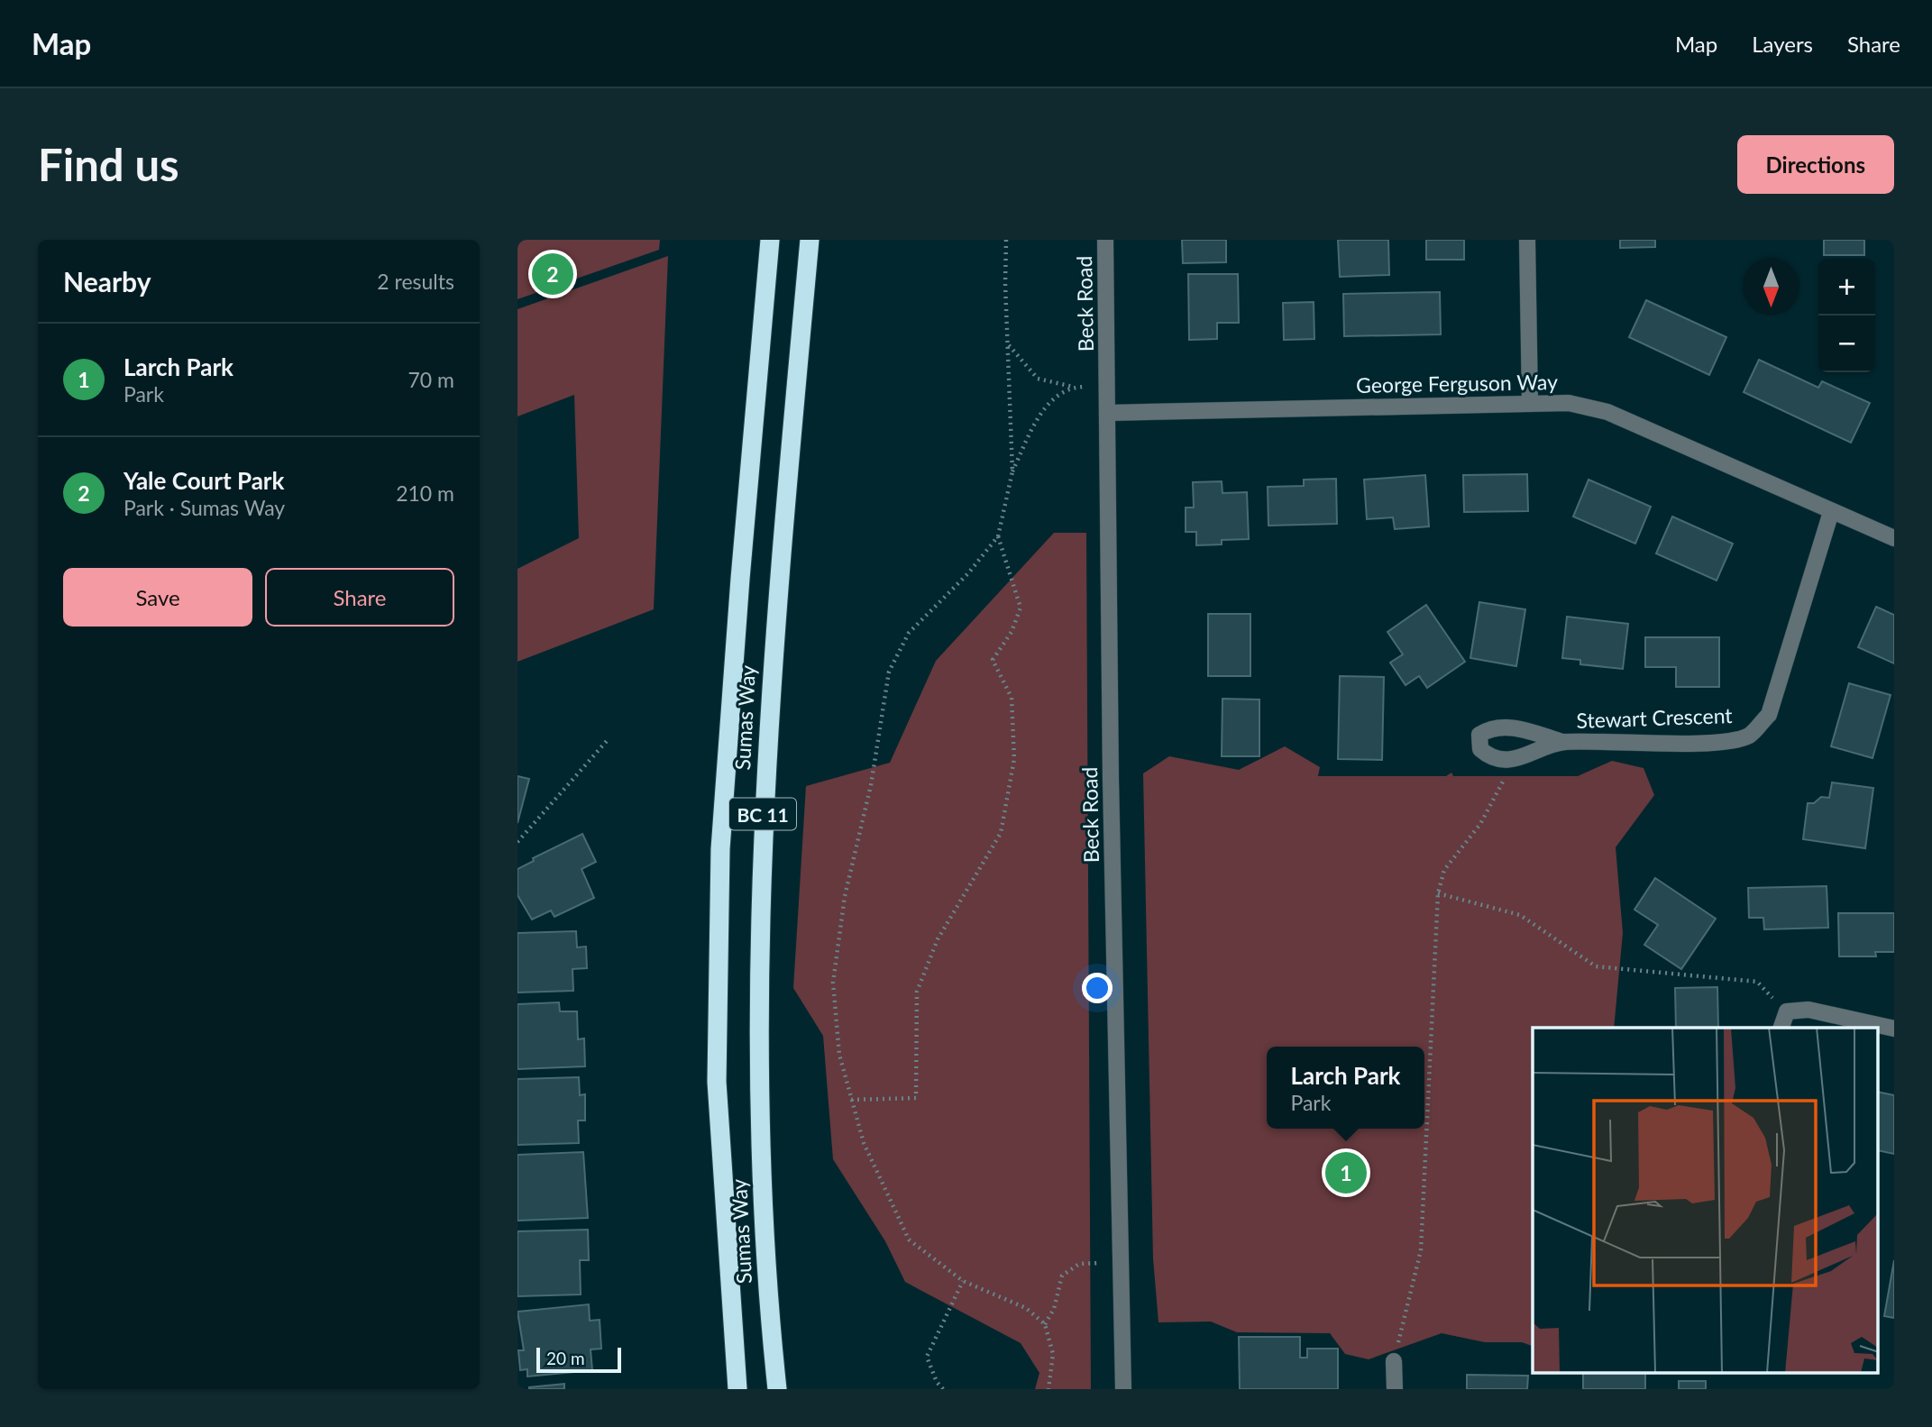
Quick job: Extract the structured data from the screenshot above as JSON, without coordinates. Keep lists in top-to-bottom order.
{
  "streets": {
    "highway": ["Sumas Way", "BC 11"],
    "street": ["Beck Road", "George Ferguson Way", "Stewart Crescent"]
  },
  "crossings": [
    ["Beck Road", "George Ferguson Way"],
    ["George Ferguson Way", "Stewart Crescent"]
  ],
  "scale_bar": "20 m",
  "north": "bottom",
  "page": {
    "header": "Map",
    "nav": ["Map", "Layers", "Share"],
    "buttons": [
      "Directions",
      ["Save", "Share"]
    ],
    "title": "Find us",
    "heading": ["Nearby", "2 results"],
    "pins": ["2", "1"],
    "map_buttons": ["+", "−"],
    "list": [
      {
        "mark": "1",
        "name": "Larch Park",
        "note": "Park",
        "value": "70 m"
      },
      {
        "mark": "2",
        "name": "Yale Court Park",
        "note": "Park · Sumas Way",
        "value": "210 m"
      }
    ],
    "popup": ["Larch Park", "Park"],
    "scale": "20 m"
  }
}
